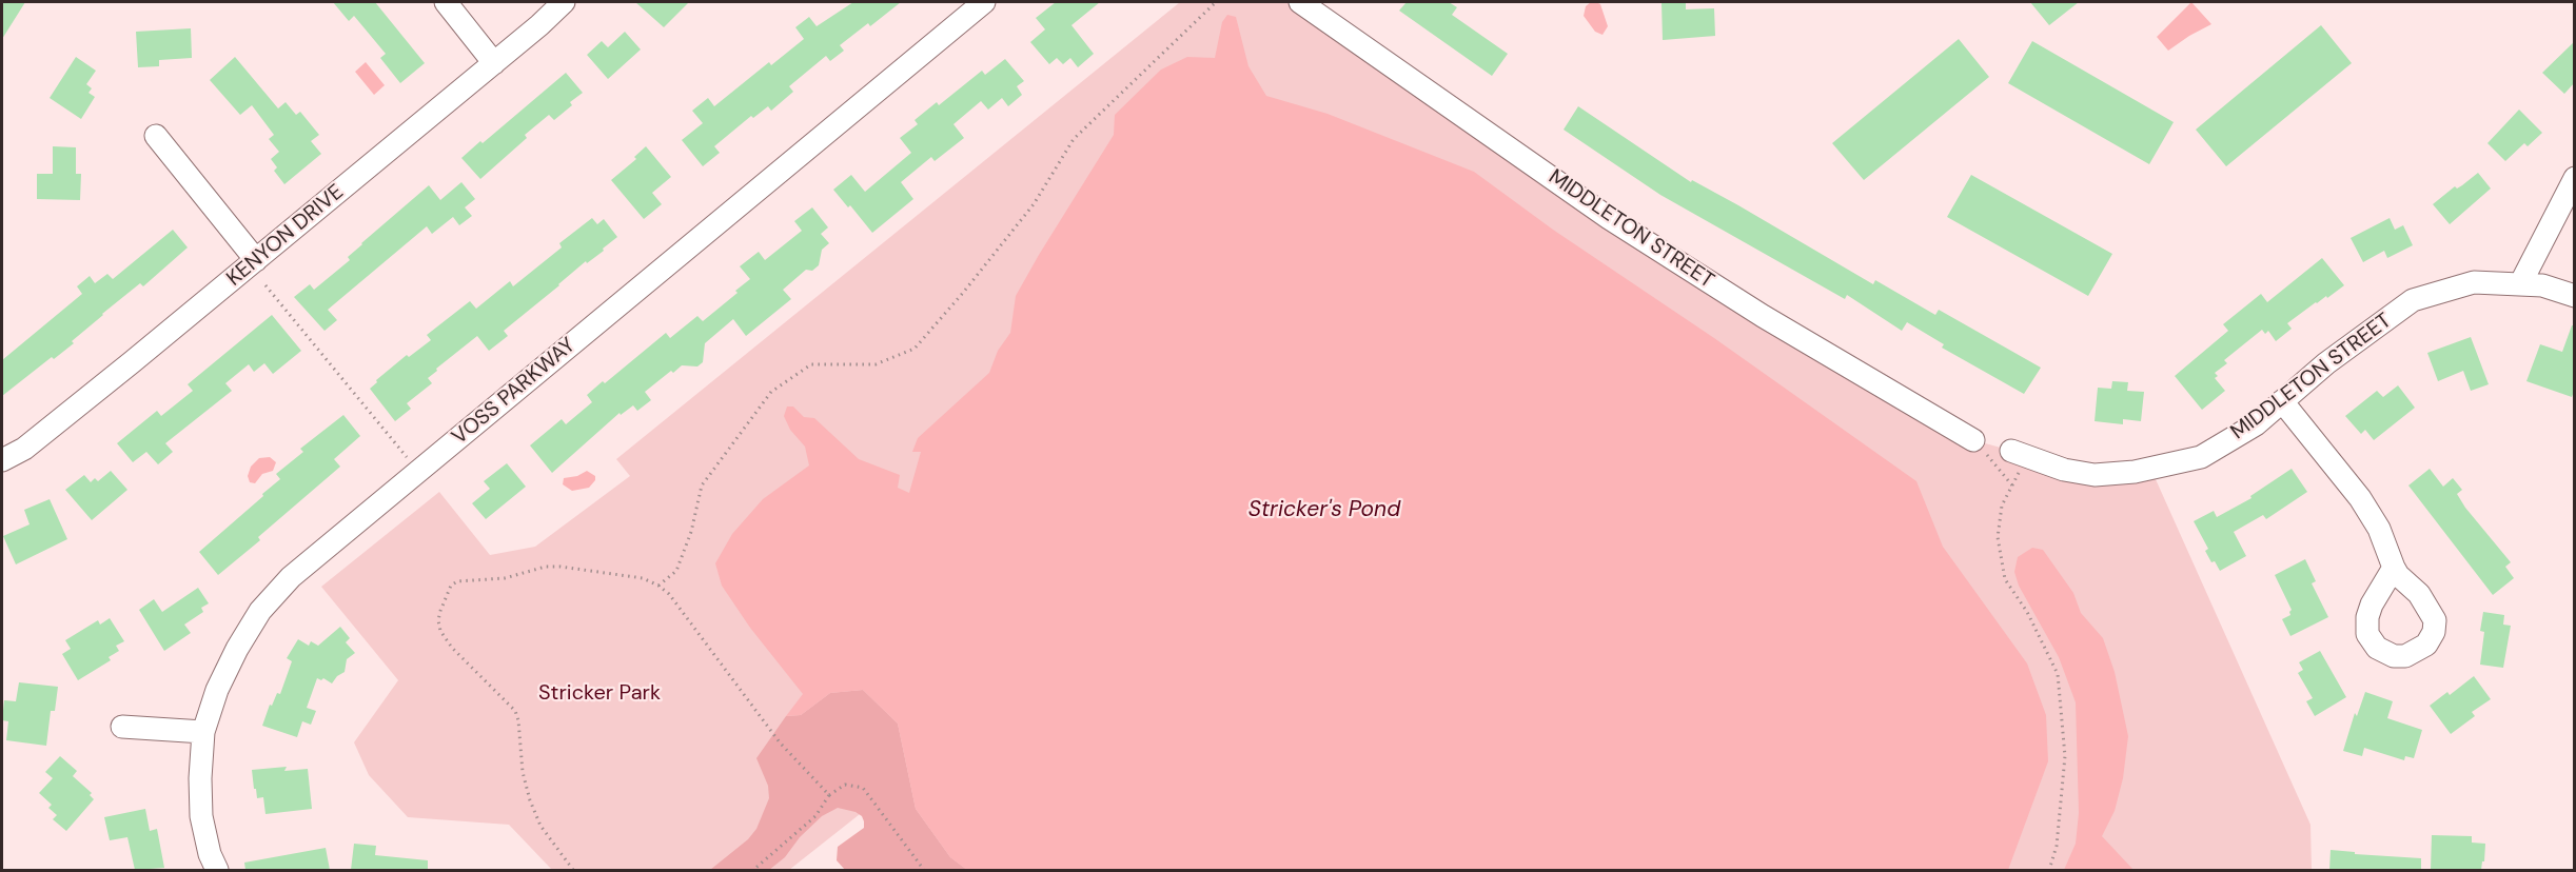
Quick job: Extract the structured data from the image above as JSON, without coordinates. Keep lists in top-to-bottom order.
{
  "streets": {
    "street": ["MIDDLETON STREET", "KENYON DRIVE", "VOSS PARKWAY"]
  },
  "water": ["Stricker's Pond"],
  "parks": ["Stricker Park"]
}
